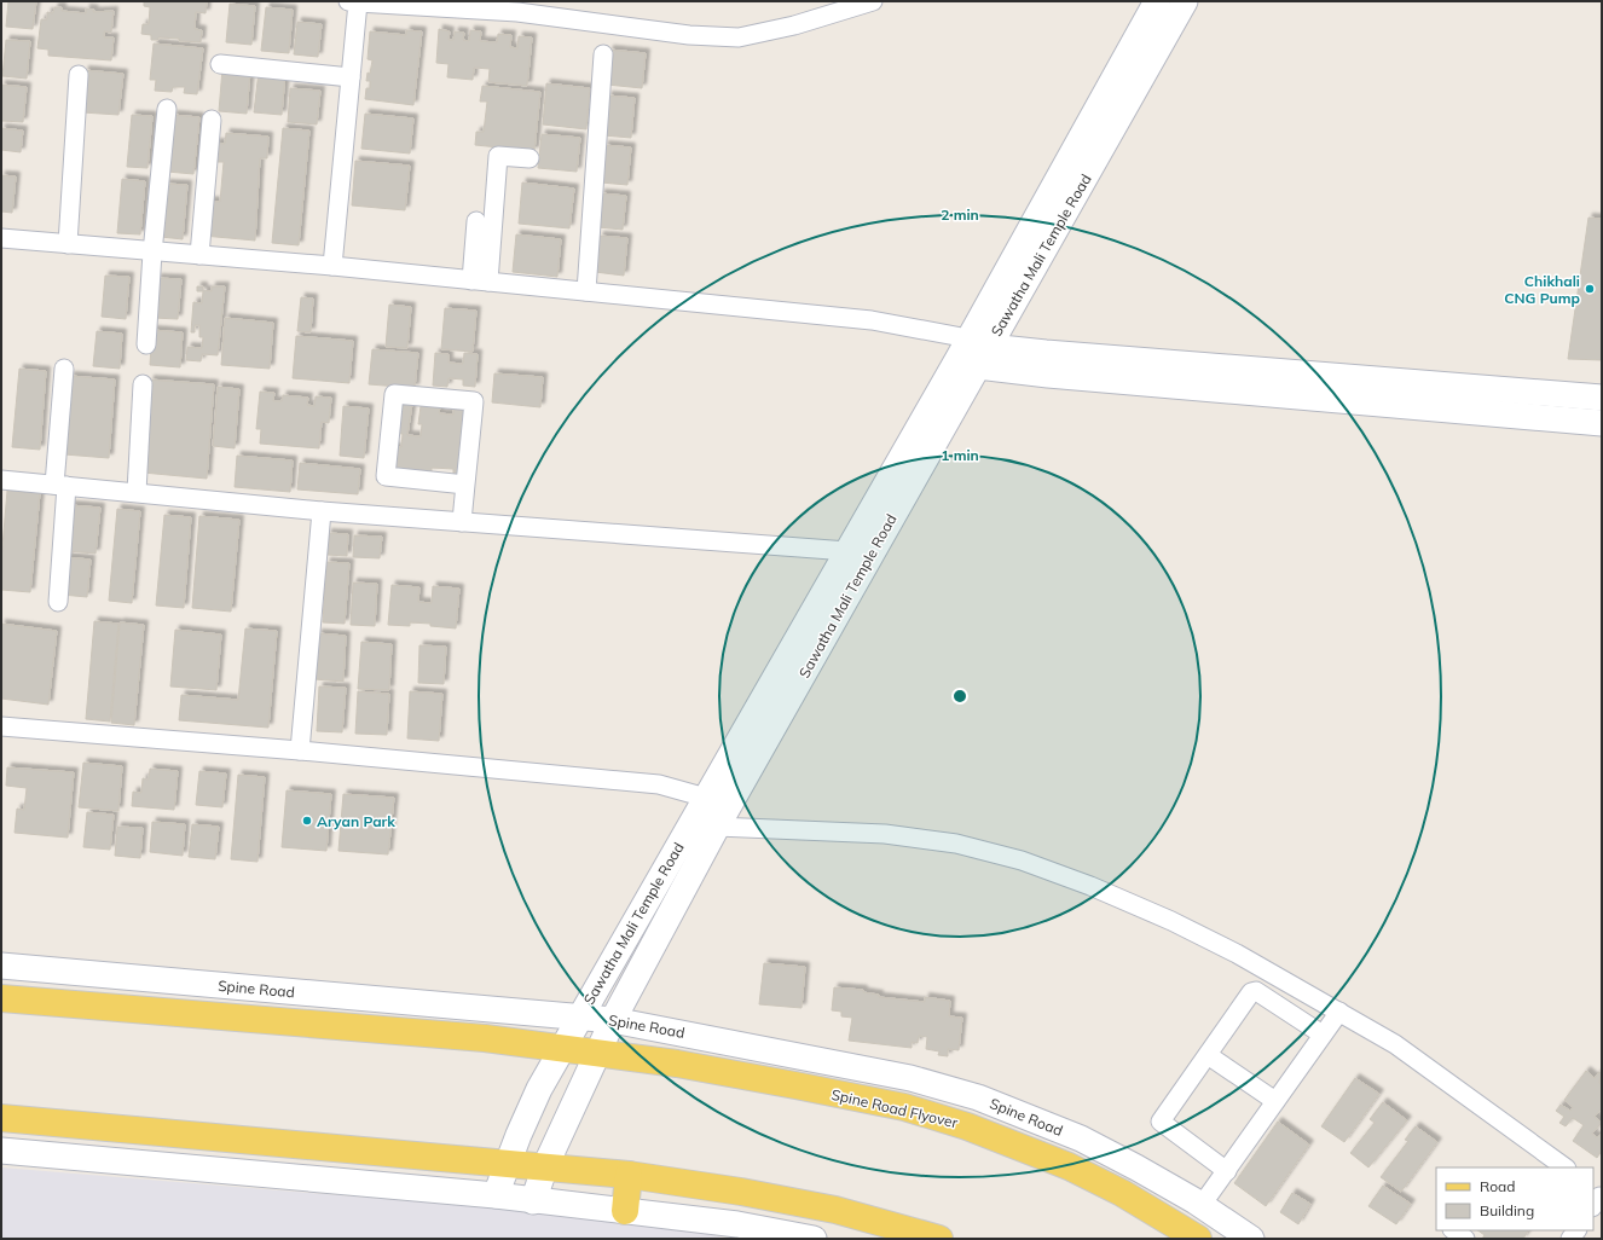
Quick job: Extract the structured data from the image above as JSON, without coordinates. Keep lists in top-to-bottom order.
{
  "streets": {
    "main road": ["Spine Road Flyover"],
    "street": ["Sawatha Mali Temple Road", "Spine Road"]
  },
  "crossings": [
    ["Sawatha Mali Temple Road", "Spine Road"],
    ["Sawatha Mali Temple Road", "Spine Road Flyover"]
  ],
  "places": ["Chikhali CNG Pump", "Aryan Park"],
  "legend": ["Road", "Building"],
  "rings": ["2 min", "1 min"]
}
